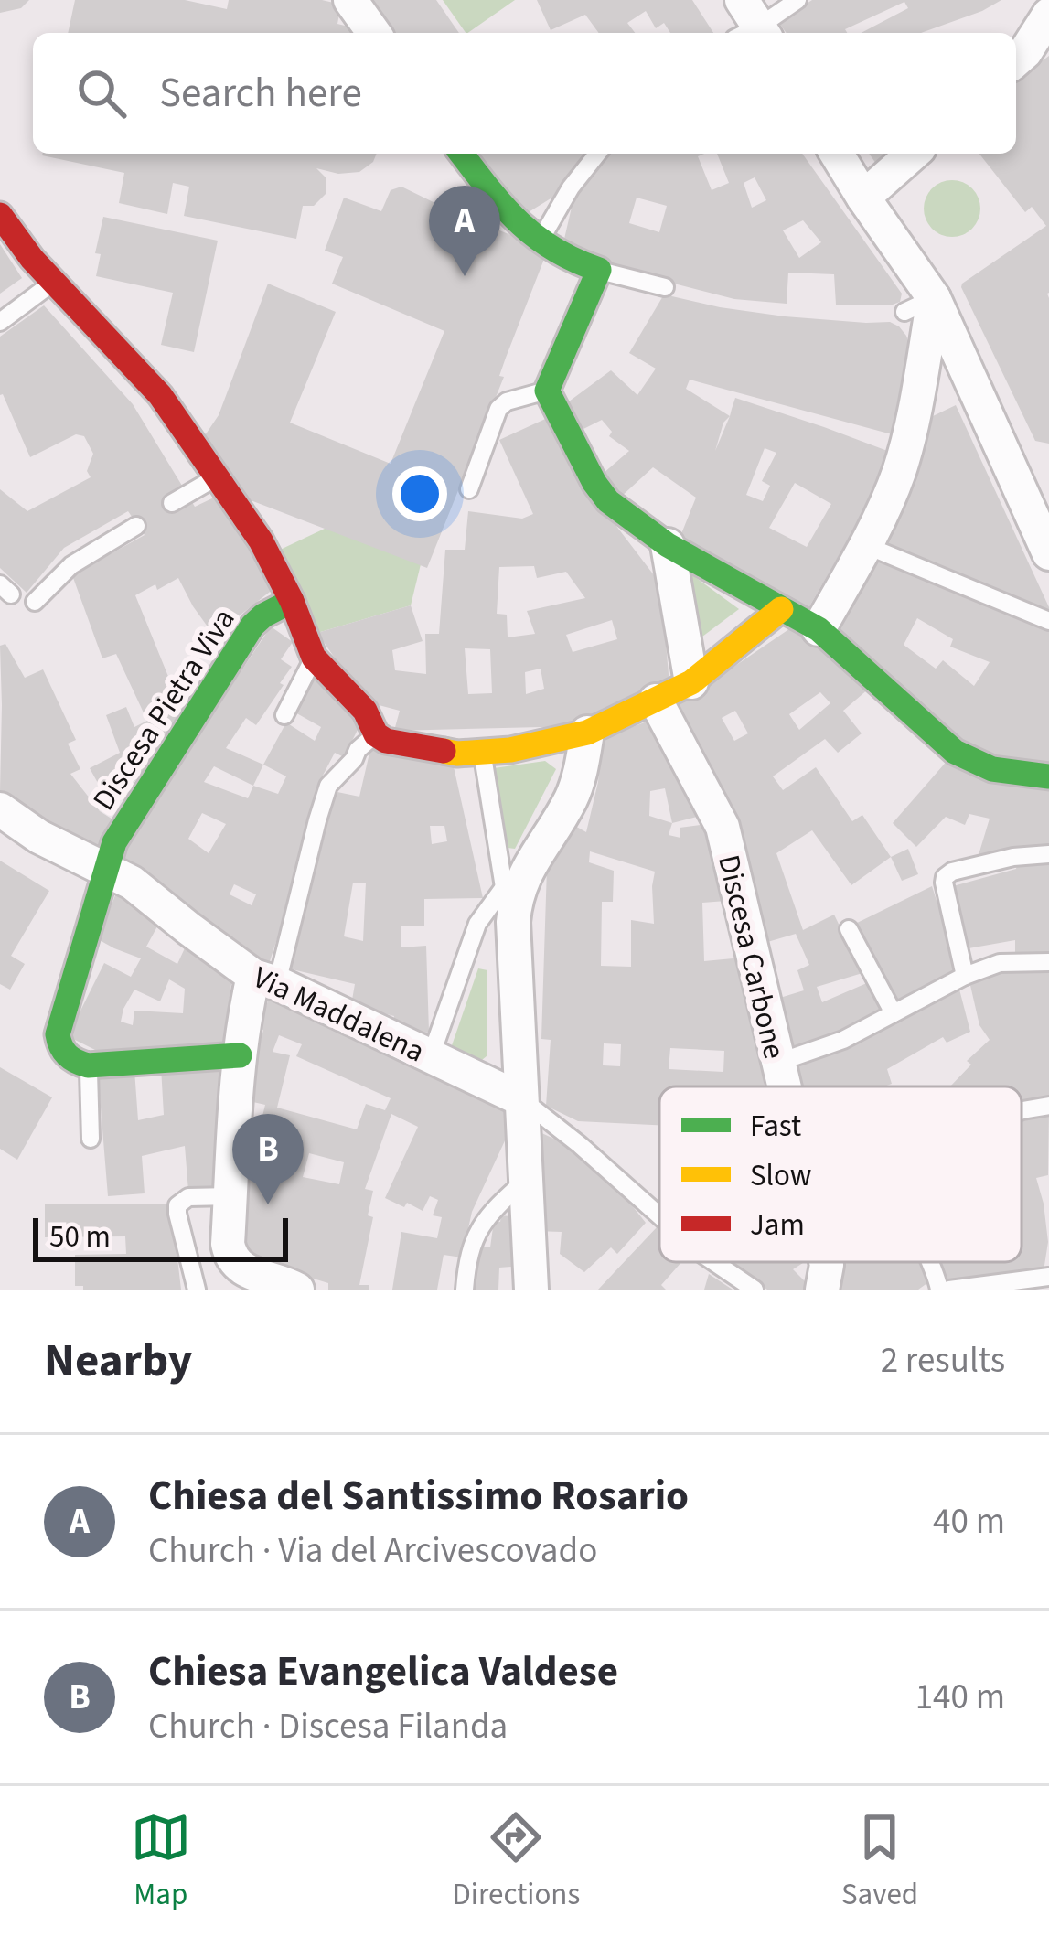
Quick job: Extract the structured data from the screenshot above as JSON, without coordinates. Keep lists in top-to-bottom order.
{
  "streets": {
    "street": ["Discesa Pietra Viva", "Discesa Carbone", "Via Maddalena"]
  },
  "crossings": [
    ["Discesa Pietra Viva", "Via Maddalena"]
  ],
  "legend": ["Fast", "Slow", "Jam"],
  "scale_bar": "50 m",
  "page": {
    "search": "Search here",
    "pins": ["A", "B"],
    "scale": "50 m",
    "heading": ["Nearby", "2 results"],
    "list": [
      {
        "mark": "A",
        "name": "Chiesa del Santissimo Rosario",
        "note": "Church · Via del Arcivescovado",
        "value": "40 m"
      },
      {
        "mark": "B",
        "name": "Chiesa Evangelica Valdese",
        "note": "Church · Discesa Filanda",
        "value": "140 m"
      }
    ],
    "nav": ["Map", "Directions", "Saved"]
  }
}
